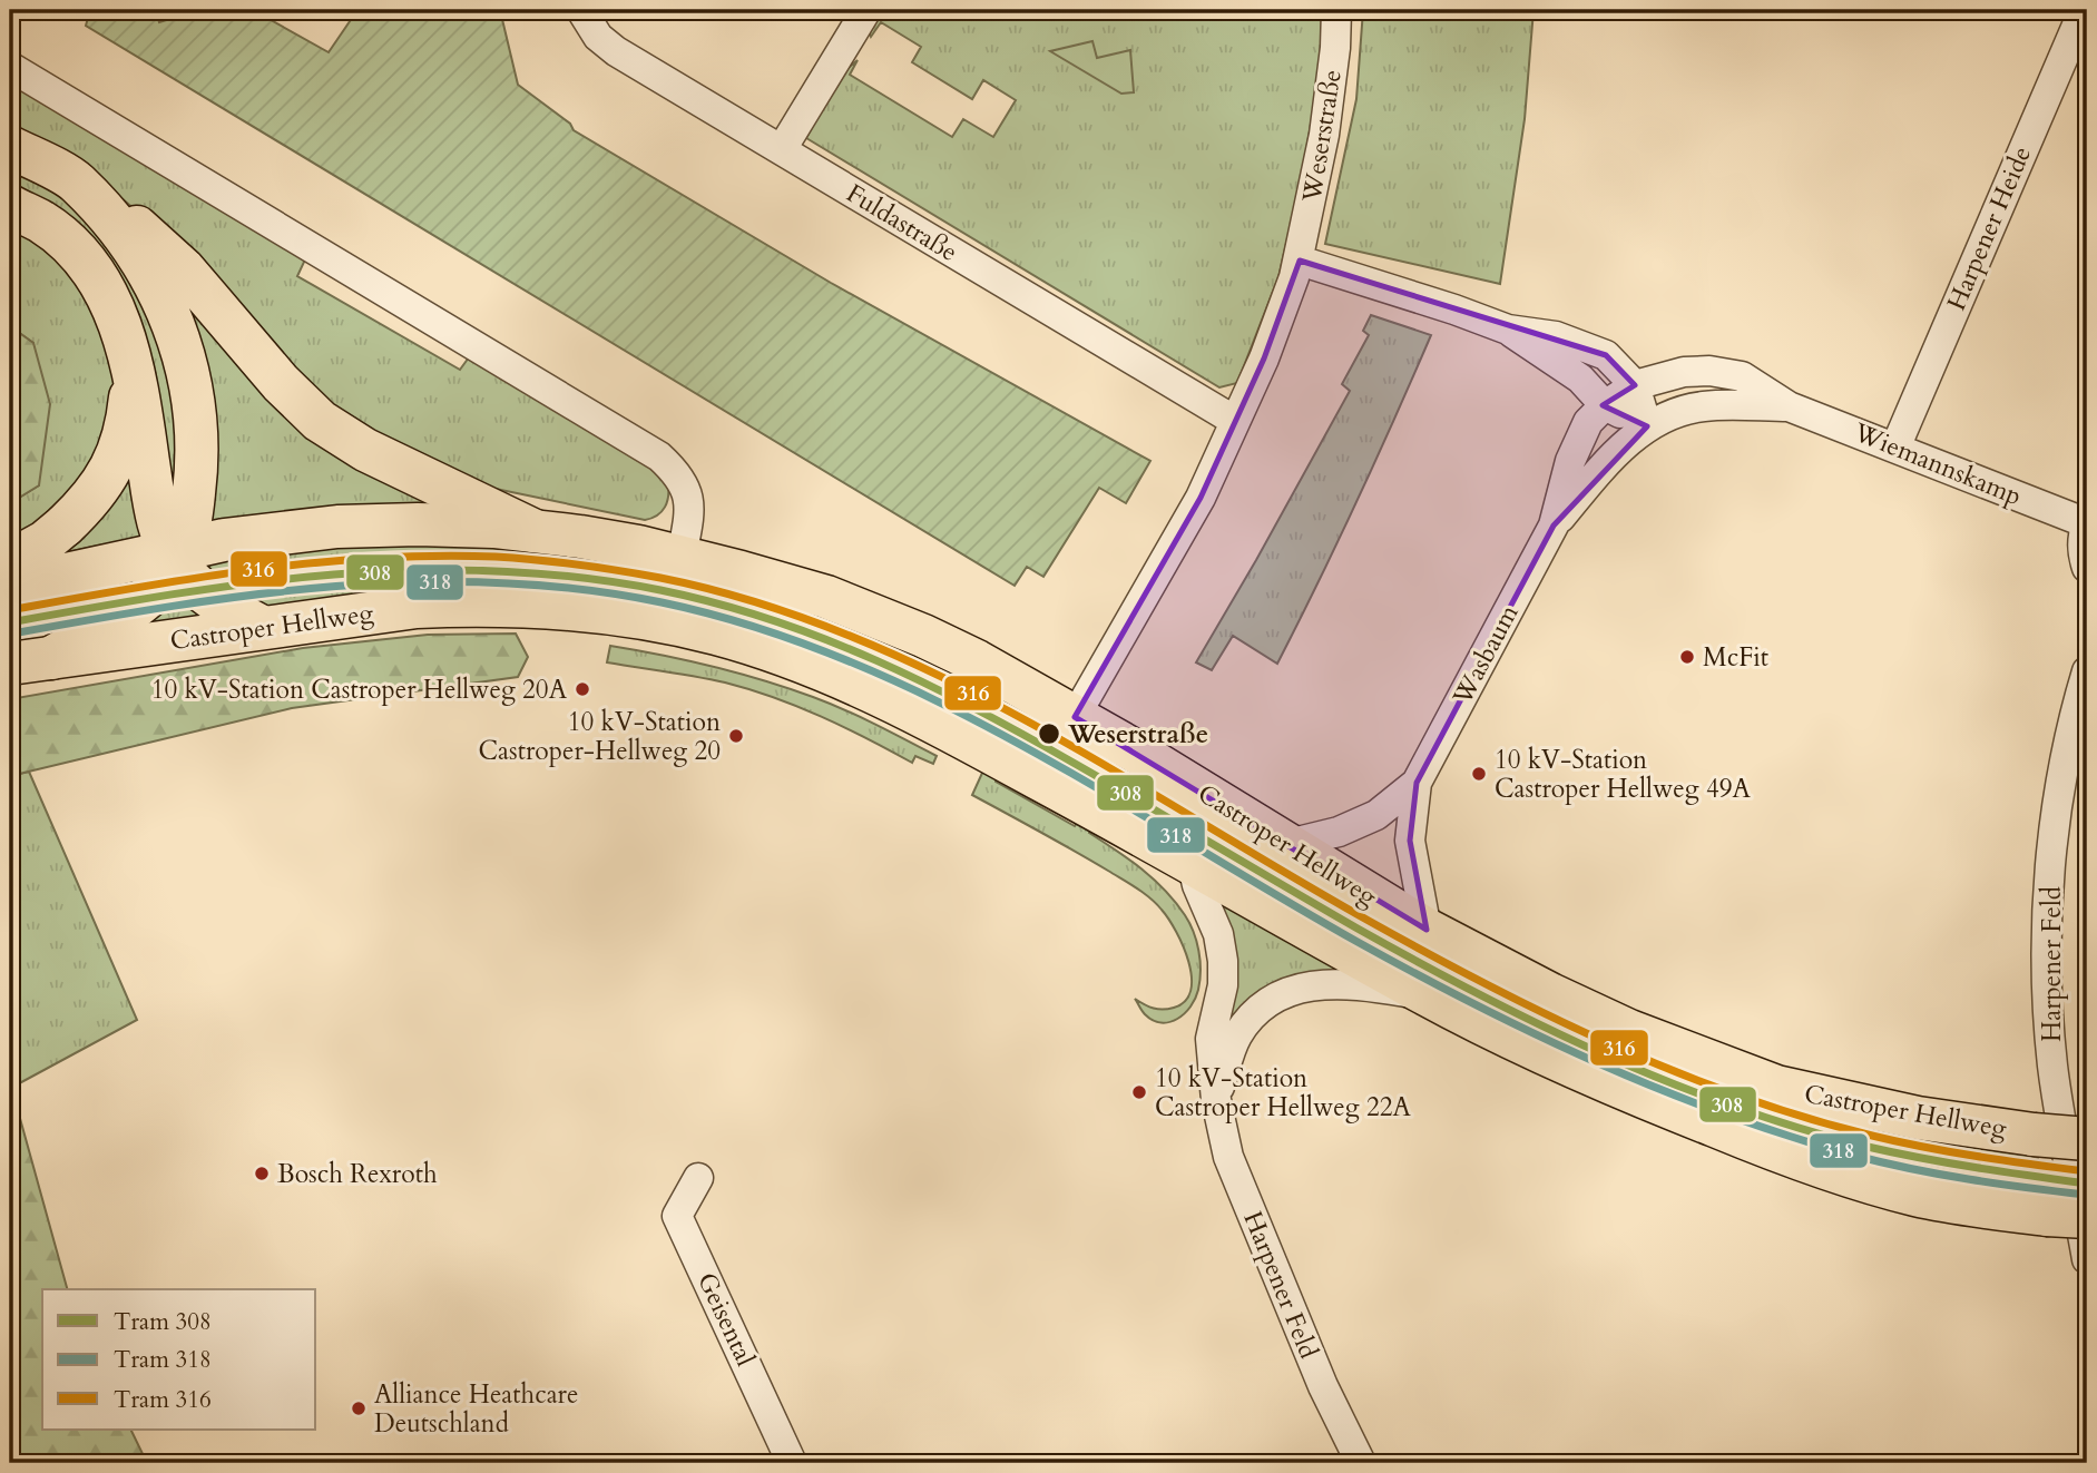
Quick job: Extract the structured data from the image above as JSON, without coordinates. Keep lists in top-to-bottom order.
{
  "streets": {
    "main road": ["Castroper Hellweg"],
    "street": [
      "Weserstraße",
      "Fuldastraße",
      "Harpener Heide",
      "Wiemannskamp",
      "Wasbaum",
      "Harpener Feld",
      "Geisental"
    ]
  },
  "crossings": [
    ["Weserstraße", "Fuldastraße"],
    ["Weserstraße", "Castroper Hellweg"],
    ["Harpener Heide", "Wiemannskamp"],
    ["Wiemannskamp", "Wasbaum"],
    ["Castroper Hellweg", "Wasbaum"],
    ["Castroper Hellweg", "Harpener Feld"]
  ],
  "places": [
    "McFit",
    "10 kV-Station Castroper Hellweg 20A",
    "Weserstraße",
    "10 kV-Station Castroper-Hellweg 20",
    "10 kV-Station Castroper Hellweg 49A",
    "10 kV-Station Castroper Hellweg 22A",
    "Bosch Rexroth",
    "Alliance Heathcare Deutschland"
  ],
  "lines": ["tram line 316", "tram line 308", "tram line 318"],
  "legend": ["Tram 308", "Tram 318", "Tram 316"]
}
